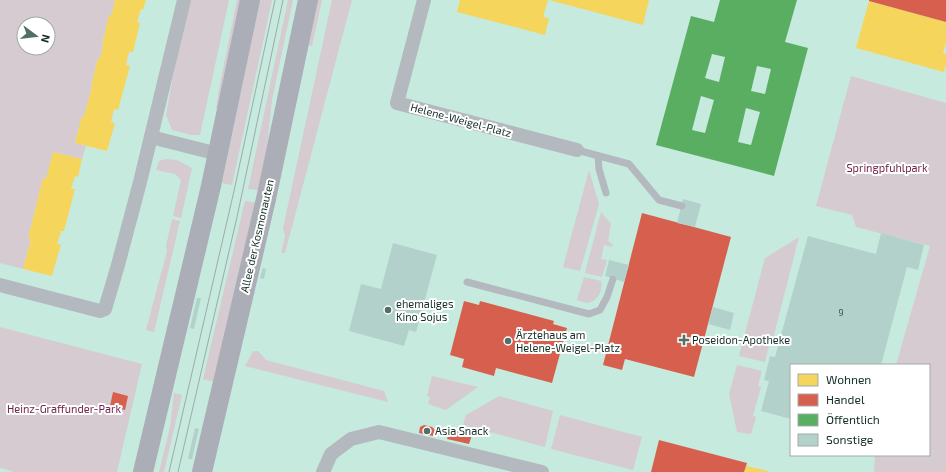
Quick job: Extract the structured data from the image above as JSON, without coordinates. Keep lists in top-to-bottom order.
{
  "streets": {
    "main road": ["Allee der Kosmonauten"],
    "street": ["Helene-Weigel-Platz"]
  },
  "parks": ["Springpfuhlpark", "Heinz-Graffunder-Park"],
  "places": {
    "other": ["ehemaliges Kino Sojus", "Ärztehaus am Helene-Weigel-Platz", "Asia Snack"],
    "health": ["Poseidon-Apotheke"]
  },
  "house_numbers": ["9"],
  "legend": [
    "Wohnen",
    "Handel",
    "Öffentlich",
    "Sonstige"
  ],
  "north": "right"
}
